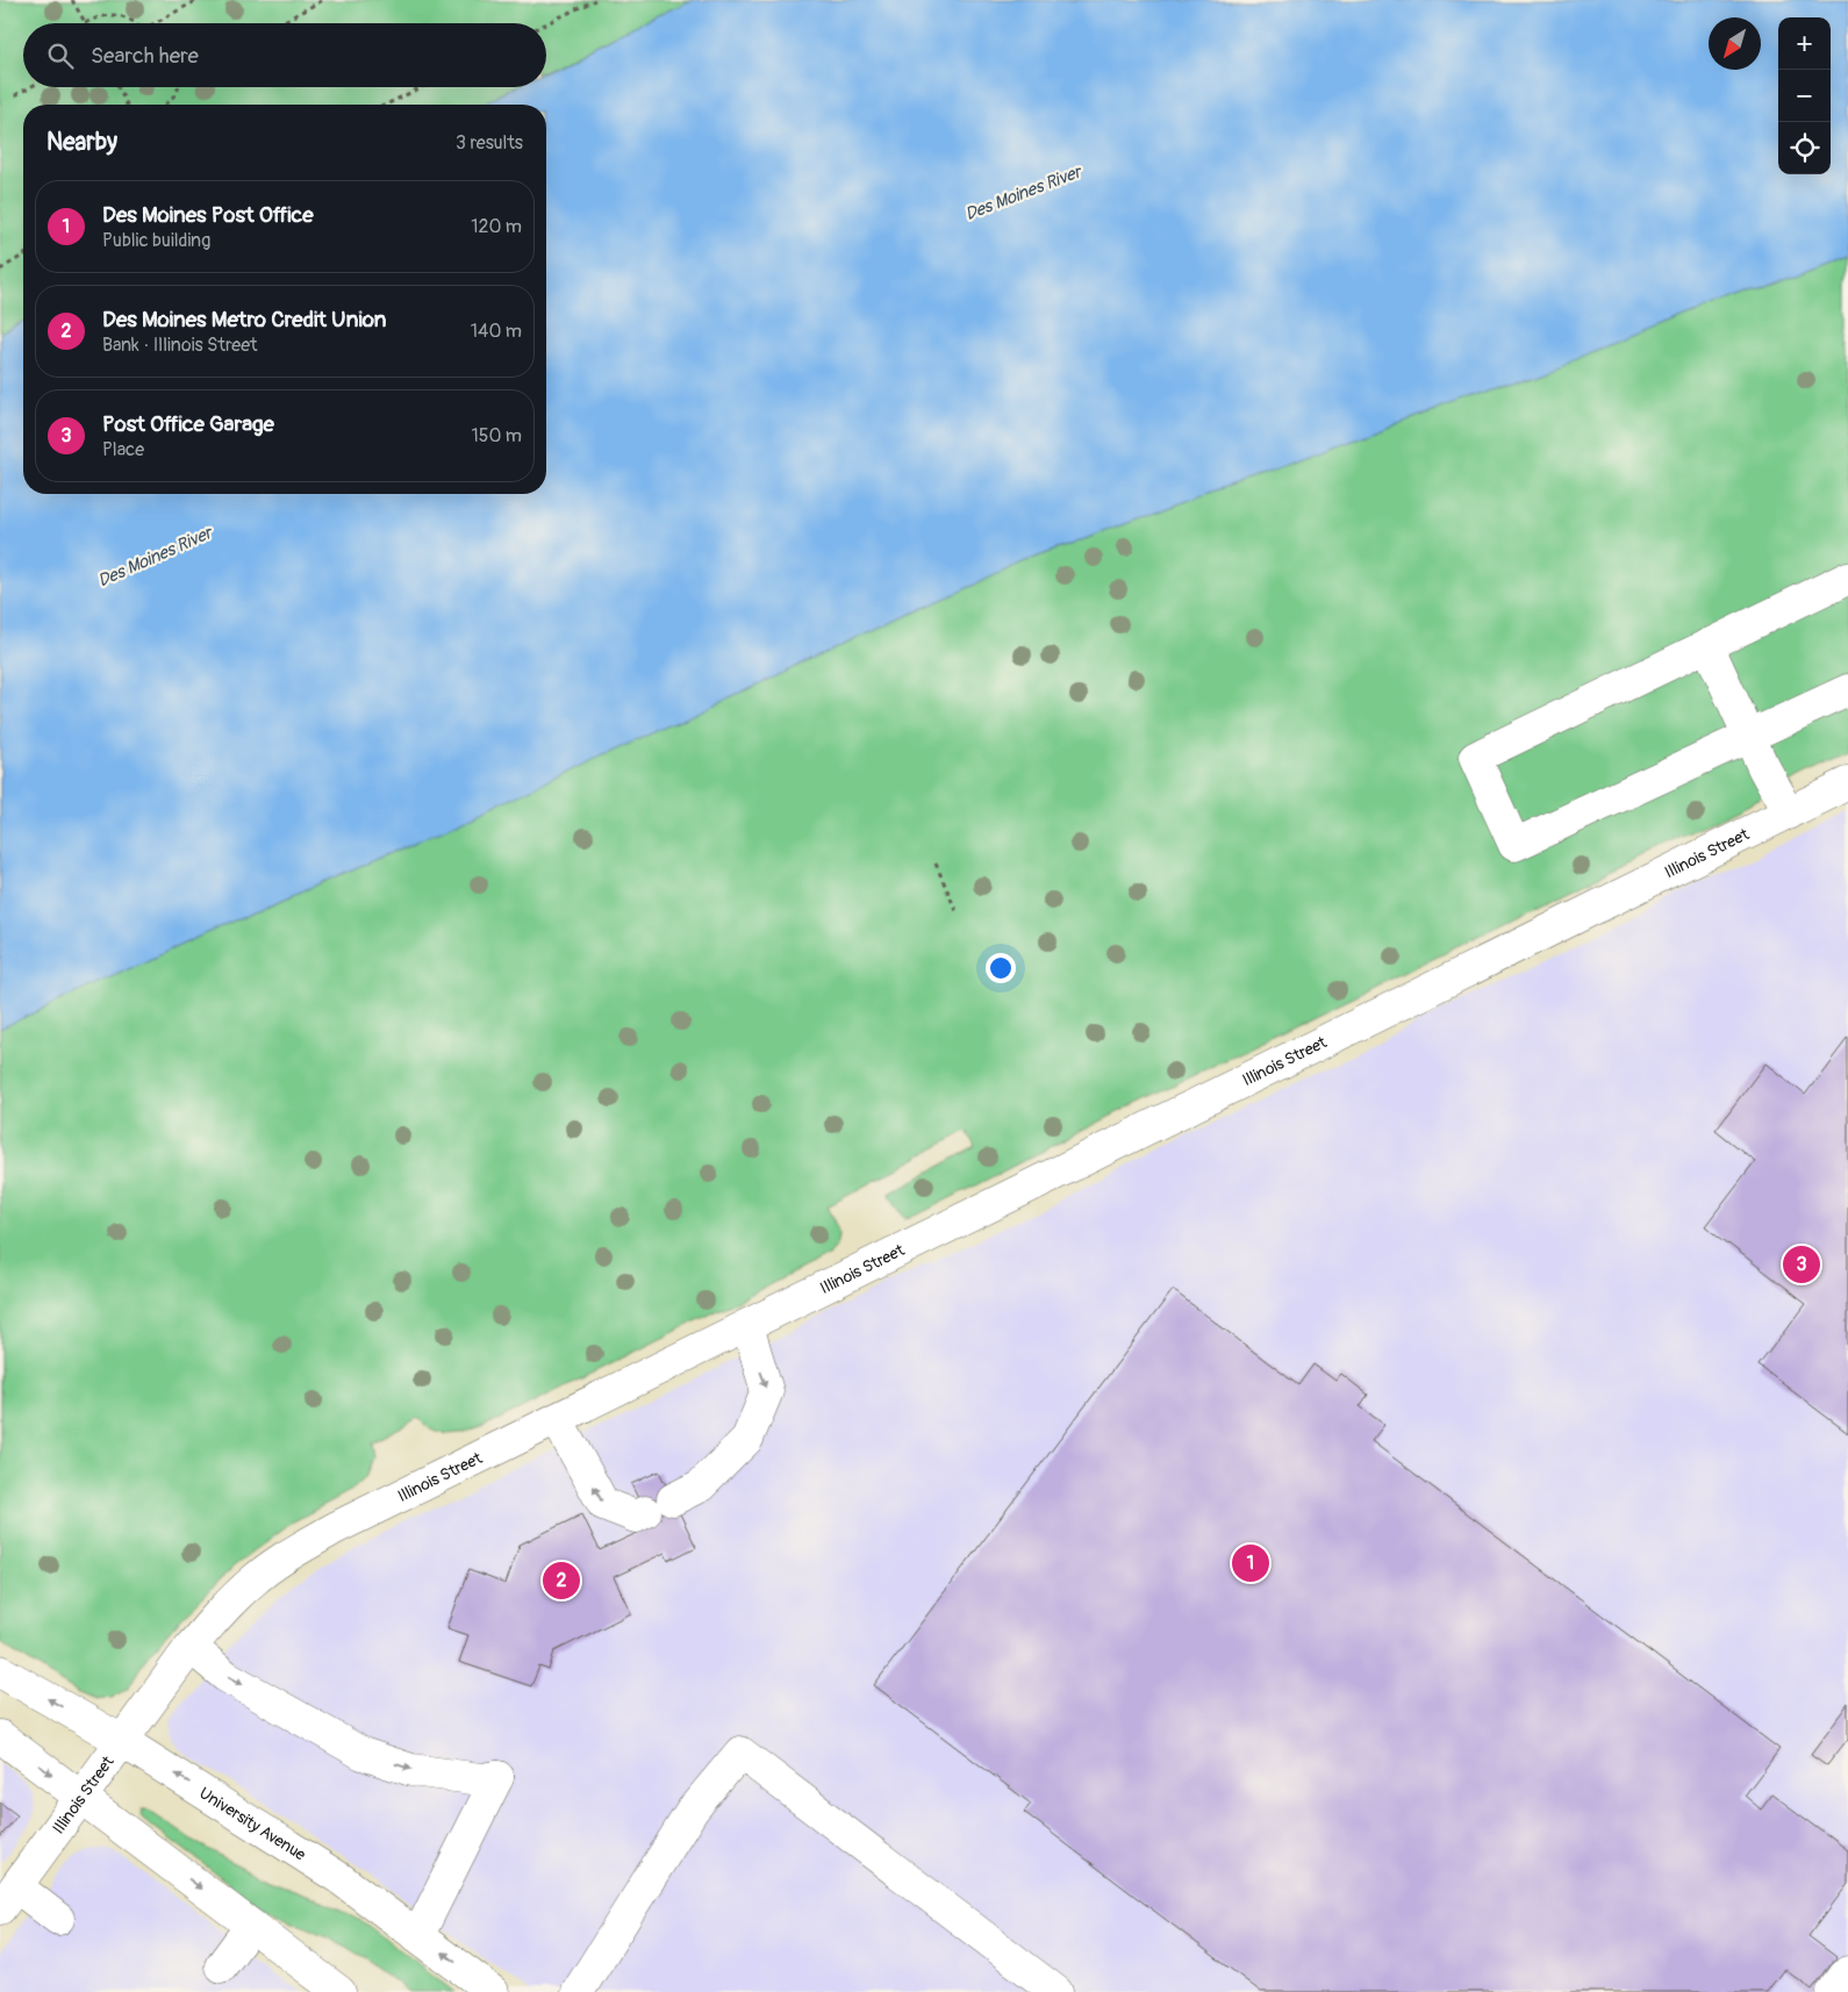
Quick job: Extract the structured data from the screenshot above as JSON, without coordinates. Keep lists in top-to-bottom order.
{
  "streets": {
    "street": ["Illinois Street", "University Avenue"]
  },
  "crossings": [
    ["Illinois Street", "University Avenue"]
  ],
  "water": ["Des Moines River"],
  "north": "bottom left",
  "page": {
    "map_buttons": ["+", "−"],
    "search": "Search here",
    "heading": ["Nearby", "3 results"],
    "list": [
      {
        "mark": "1",
        "name": "Des Moines Post Office",
        "note": "Public building",
        "value": "120 m"
      },
      {
        "mark": "2",
        "name": "Des Moines Metro Credit Union",
        "note": "Bank · Illinois Street",
        "value": "140 m"
      },
      {
        "mark": "3",
        "name": "Post Office Garage",
        "note": "Place",
        "value": "150 m"
      }
    ],
    "pins": ["3", "1", "2"]
  }
}
